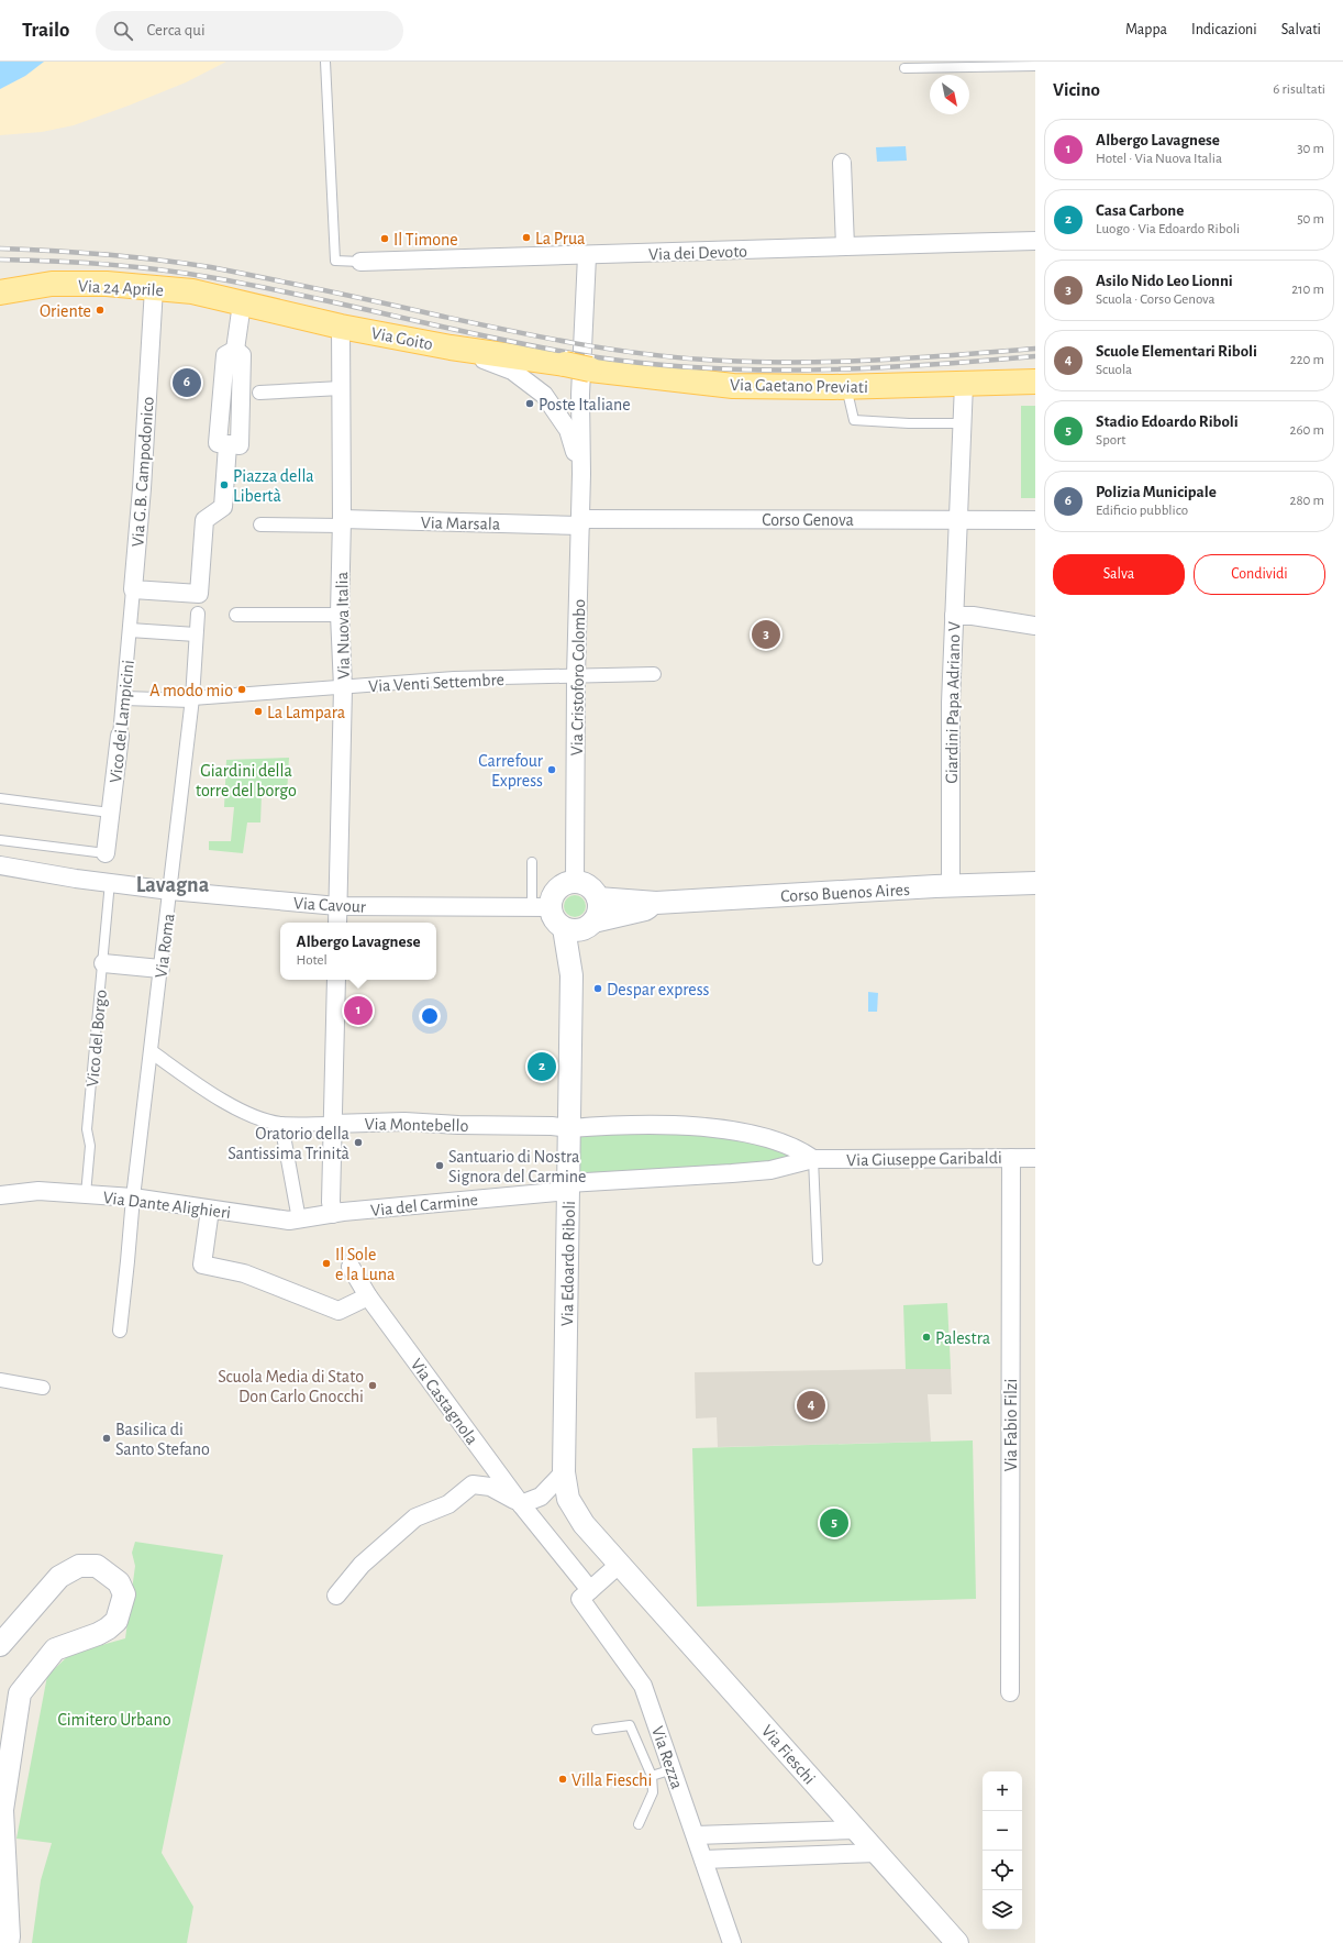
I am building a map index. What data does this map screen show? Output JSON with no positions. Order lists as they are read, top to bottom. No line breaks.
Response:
{"streets":{"main road":["Via 24 Aprile","Via Goito","Via Gaetano Previati"],"street":["Via dei Devoto","Via G.B. Campodonico","Corso Genova","Via Marsala","Via Nuova Italia","Via Cristoforo Colombo","Via Venti Settembre","Giardini Papa Adriano V","Vico dei Lampicini","Corso Buenos Aires","Via Cavour","Via Roma","Via Montebello","Via Giuseppe Garibaldi","Via Dante Alighieri","Via del Carmine","Via Edoardo Riboli","Via Castagnola","Via Fabio Filzi","Via Fieschi","Via Rezza"],"lane":["Vico del Borgo"]},"crossings":[["Via dei Devoto","Via Cristoforo Colombo"],["Via 24 Aprile","Via Goito"],["Via 24 Aprile","Via G.B. Campodonico"],["Via Goito","Via Gaetano Previati"],["Via Goito","Via Nuova Italia"],["Via Goito","Via Cristoforo Colombo"],["Via Gaetano Previati","Via Cristoforo Colombo"],["Via Gaetano Previati","Giardini Papa Adriano V"],["Via G.B. Campodonico","Vico dei Lampicini"],["Corso Genova","Via Marsala"],["Corso Genova","Via Cristoforo Colombo"],["Corso Genova","Giardini Papa Adriano V"],["Via Marsala","Via Nuova Italia"],["Via Marsala","Via Cristoforo Colombo"],["Via Nuova Italia","Via Venti Settembre"],["Via Nuova Italia","Via Cavour"],["Via Cristoforo Colombo","Via Venti Settembre"],["Via Cristoforo Colombo","Corso Buenos Aires"],["Via Cristoforo Colombo","Via Cavour"],["Via Cristoforo Colombo","Via Edoardo Riboli"],["Via Venti Settembre","Vico dei Lampicini"],["Via Venti Settembre","Via Roma"],["Giardini Papa Adriano V","Corso Buenos Aires"],["Corso Buenos Aires","Via Cavour"],["Corso Buenos Aires","Via Edoardo Riboli"],["Via Cavour","Via Roma"],["Via Cavour","Vico del Borgo"],["Via Cavour","Via Edoardo Riboli"],["Via Roma","Via Montebello"],["Via Roma","Via Dante Alighieri"],["Vico del Borgo","Via Dante Alighieri"],["Via Montebello","Via Giuseppe Garibaldi"],["Via Montebello","Via del Carmine"],["Via Montebello","Via Edoardo Riboli"],["Via Giuseppe Garibaldi","Via del Carmine"],["Via Giuseppe Garibaldi","Via Fabio Filzi"],["Via Dante Alighieri","Via del Carmine"],["Via del Carmine","Via Edoardo Riboli"],["Via Edoardo Riboli","Via Fieschi"],["Via Castagnola","Via Rezza"]],"districts":["Lavagna"],"parks":["Giardini della torre del borgo","Cimitero Urbano"],"places":["La Prua","Il Timone","Oriente","Poste Italiane","Piazza della Libertà","A modo mio","La Lampara","Carrefour Express","Despar express","Oratorio della Santissima Trinità","Santuario di Nostra Signora del Carmine","Il Sole e la Luna","Palestra","Scuola Media di Stato Don Carlo Gnocchi","Basilica di Santo Stefano","Villa Fieschi"],"north":"bottom right","page":{"header":"Trailo","search":"Cerca qui","nav":["Mappa","Indicazioni","Salvati"],"heading":["Vicino","6 risultati"],"list":[{"mark":"1","name":"Albergo Lavagnese","note":"Hotel · Via Nuova Italia","value":"30 m"},{"mark":"2","name":"Casa Carbone","note":"Luogo · Via Edoardo Riboli","value":"50 m"},{"mark":"3","name":"Asilo Nido Leo Lionni","note":"Scuola · Corso Genova","value":"210 m"},{"mark":"4","name":"Scuole Elementari Riboli","note":"Scuola","value":"220 m"},{"mark":"5","name":"Stadio Edoardo Riboli","note":"Sport","value":"260 m"},{"mark":"6","name":"Polizia Municipale","note":"Edificio pubblico","value":"280 m"}],"pins":["6","3","1","2","4","5"],"buttons":["Salva","Condividi"],"popup":["Albergo Lavagnese","Hotel"],"map_buttons":["+","−"]}}
